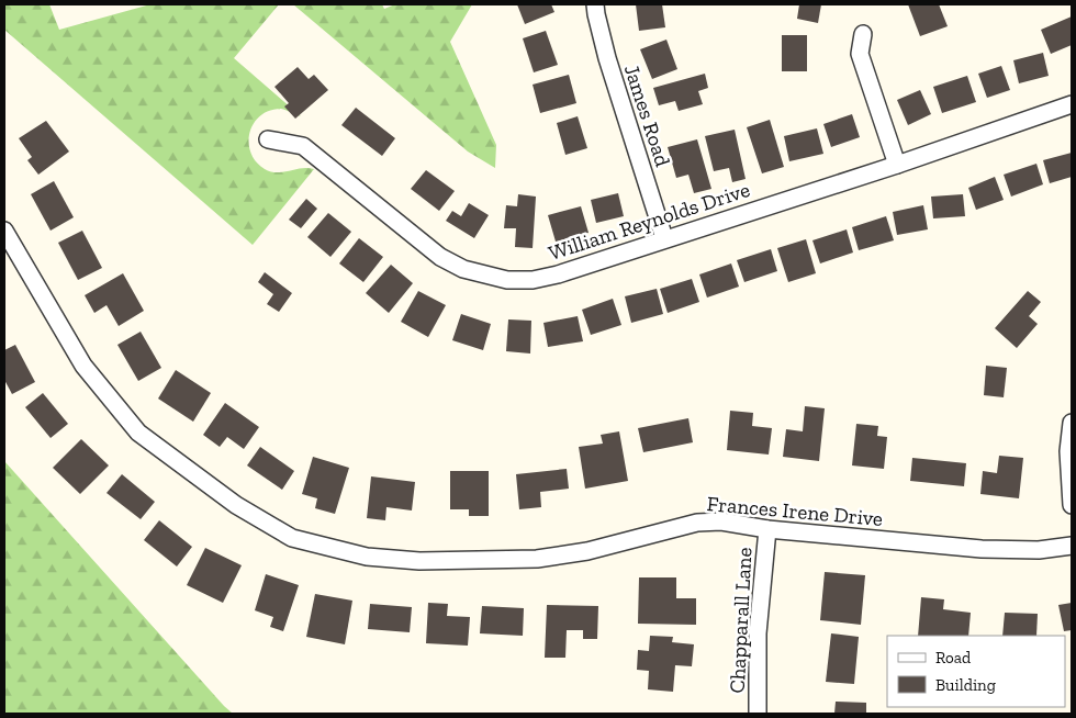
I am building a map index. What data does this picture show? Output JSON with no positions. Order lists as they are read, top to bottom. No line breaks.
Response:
{"streets":{"street":["James Road","William Reynolds Drive","Frances Irene Drive","Chapparall Lane"]},"crossings":[["James Road","William Reynolds Drive"],["Frances Irene Drive","Chapparall Lane"]],"legend":["Road","Building"]}
